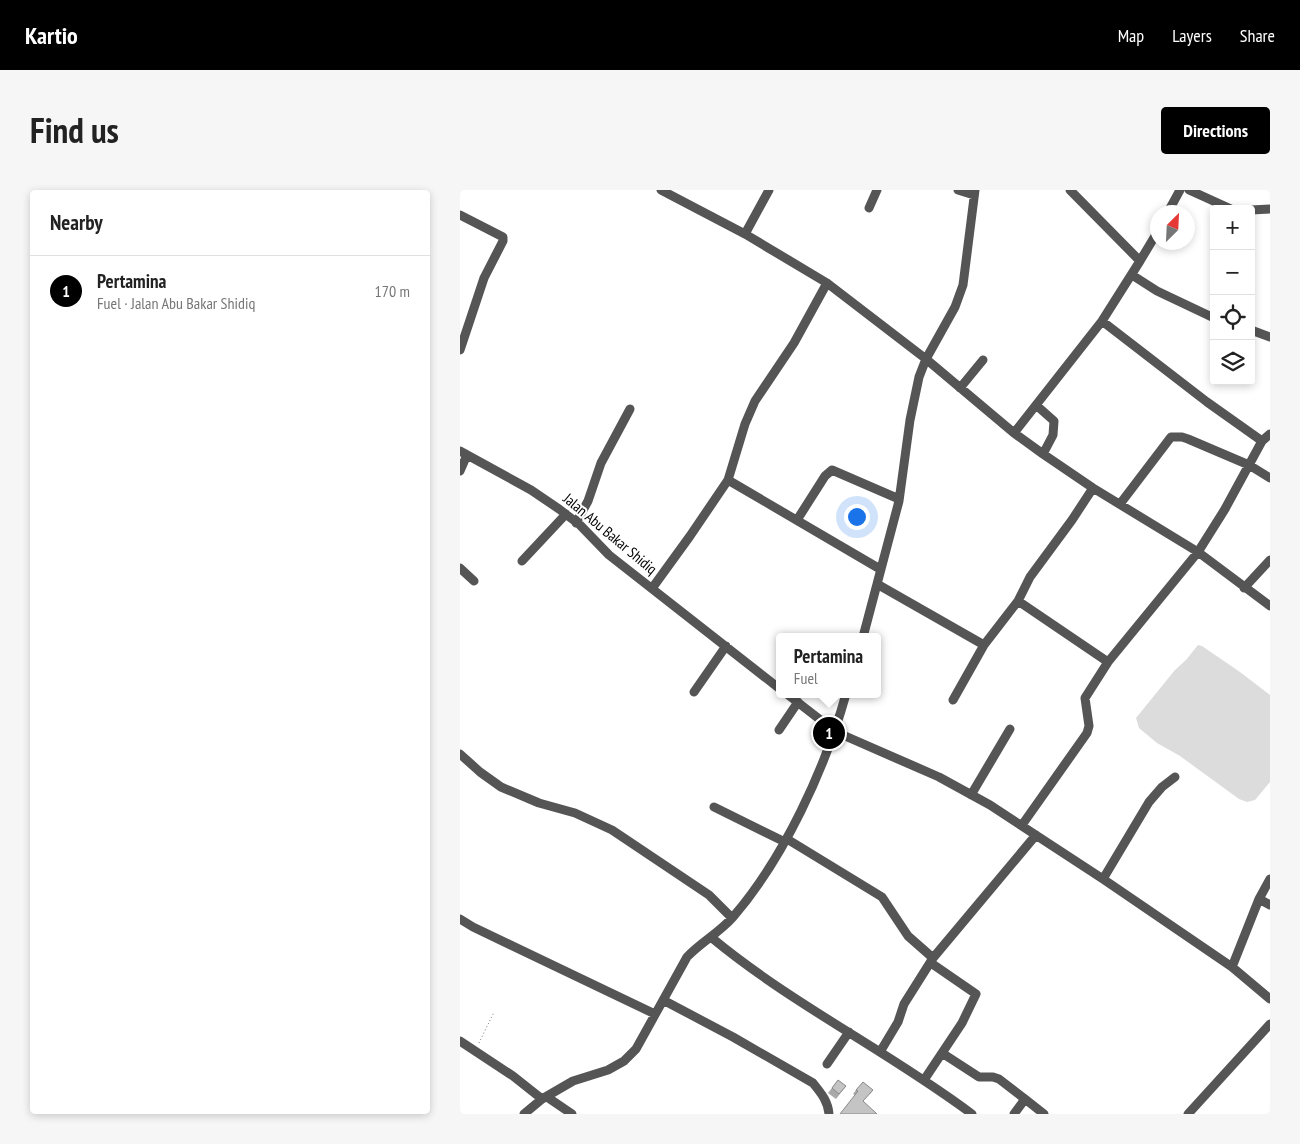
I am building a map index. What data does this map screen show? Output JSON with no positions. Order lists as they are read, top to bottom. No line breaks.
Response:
{"streets":{"street":["Jalan Abu Bakar Shidiq"]},"north":"top right","page":{"header":"Kartio","nav":["Map","Layers","Share"],"title":"Find us","buttons":"Directions","heading":"Nearby","map_buttons":["+","−"],"list":[{"mark":"1","name":"Pertamina","note":"Fuel · Jalan Abu Bakar Shidiq","value":"170 m"}],"popup":["Pertamina","Fuel"],"pins":"1"}}
